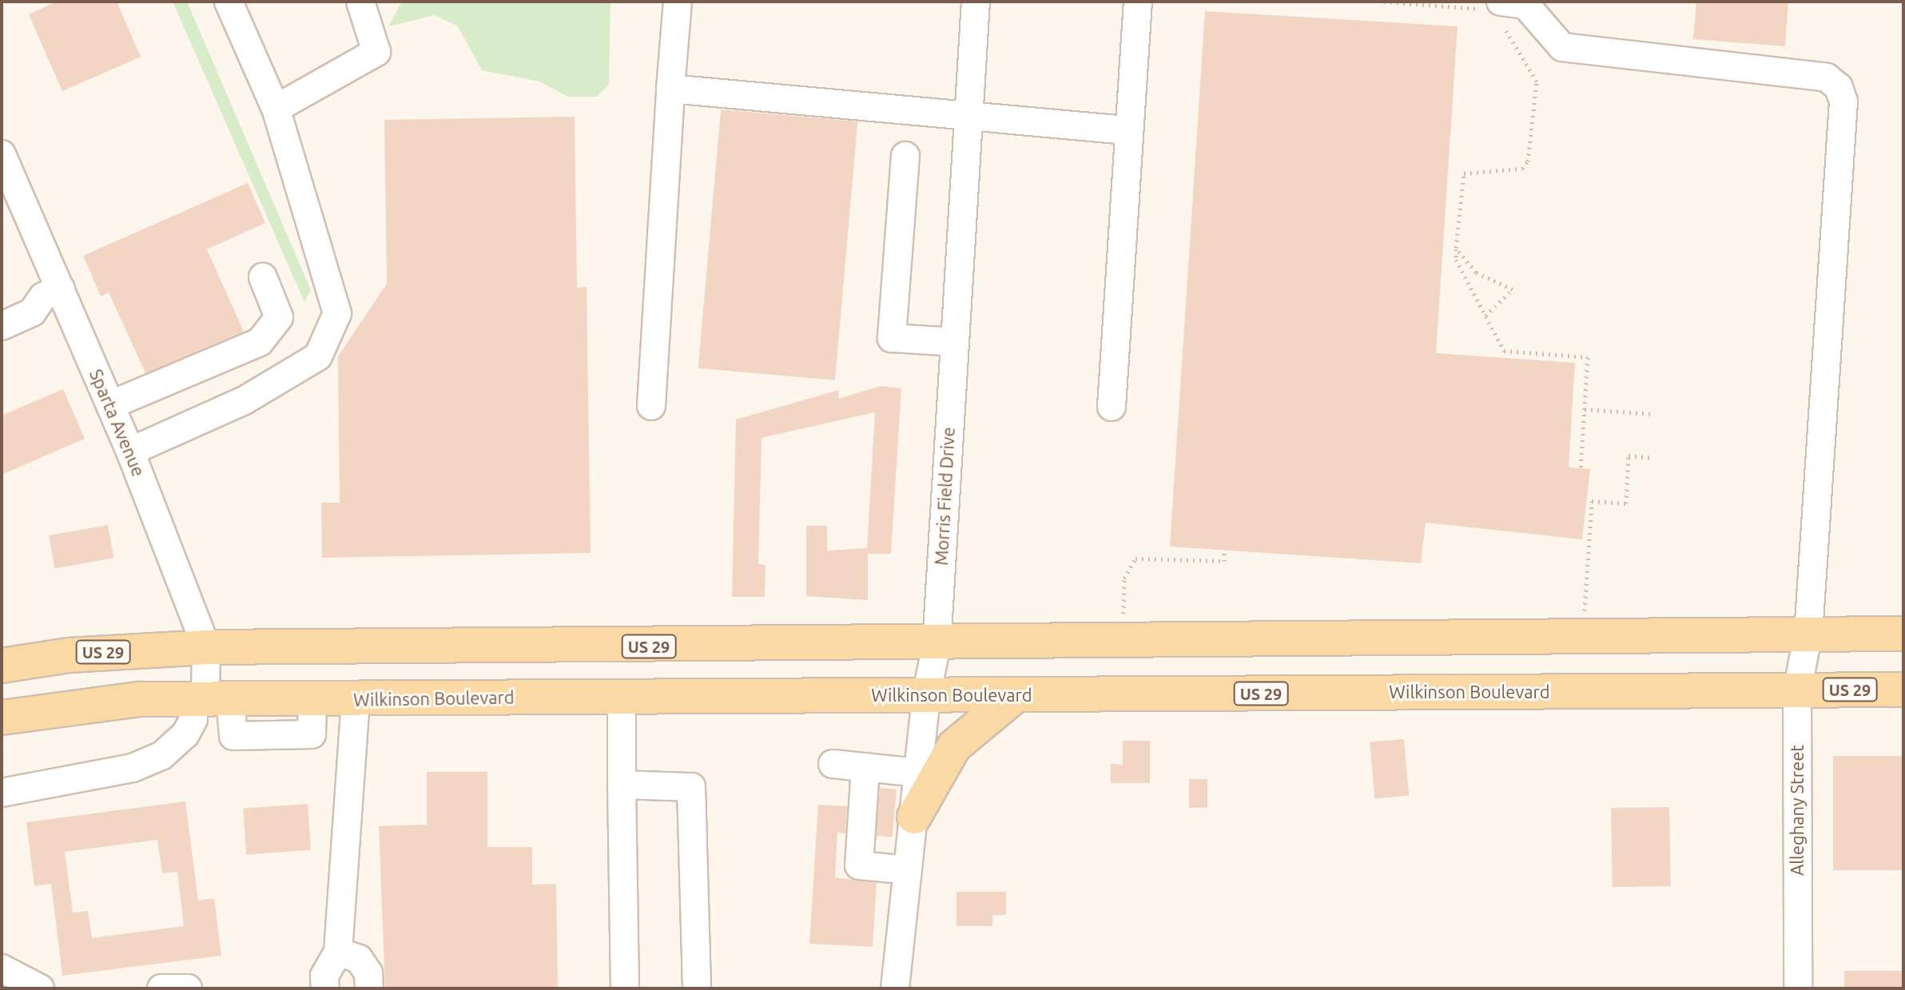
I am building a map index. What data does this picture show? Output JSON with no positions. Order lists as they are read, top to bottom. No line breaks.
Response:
{"streets":{"main road":["US 29","Wilkinson Boulevard"],"street":["Sparta Avenue","Morris Field Drive","Alleghany Street"]},"crossings":[["Sparta Avenue","US 29"],["Sparta Avenue","Wilkinson Boulevard"],["Morris Field Drive","US 29"],["Morris Field Drive","Wilkinson Boulevard"],["US 29","Alleghany Street"],["Wilkinson Boulevard","Alleghany Street"]]}
